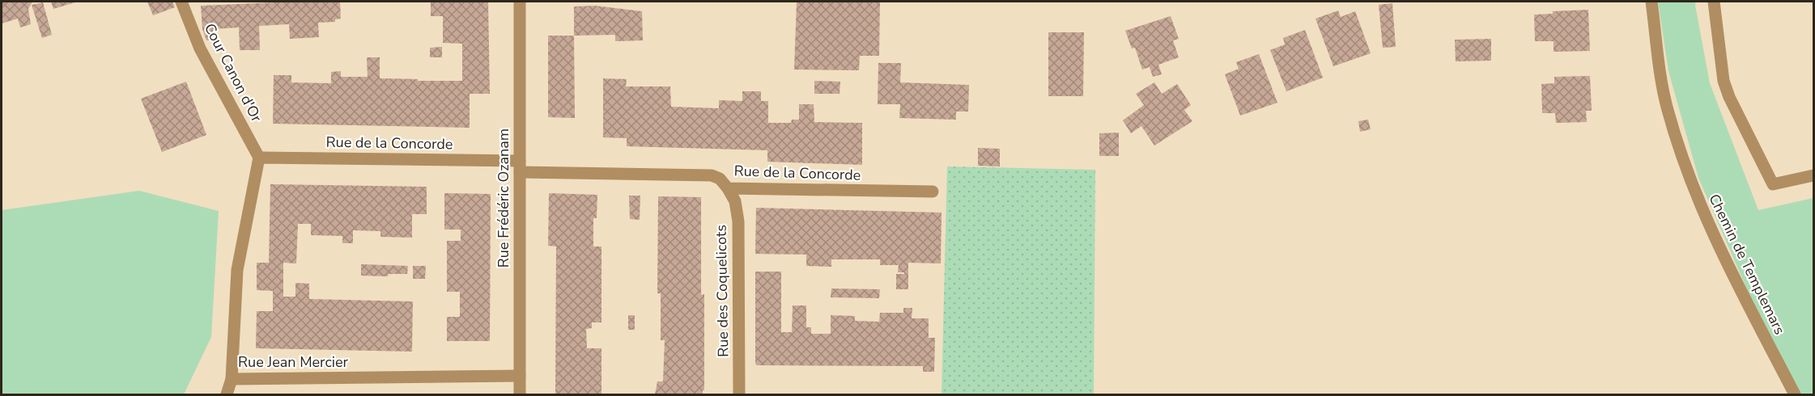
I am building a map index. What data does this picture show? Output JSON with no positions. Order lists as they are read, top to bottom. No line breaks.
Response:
{"streets":{"street":["Cour Canon d'Or","Rue de la Concorde","Rue Frédéric Ozanam","Chemin de Templemars","Rue des Coquelicots","Rue Jean Mercier"]},"crossings":[["Cour Canon d'Or","Rue de la Concorde"],["Cour Canon d'Or","Rue Jean Mercier"],["Rue de la Concorde","Rue Frédéric Ozanam"],["Rue de la Concorde","Rue des Coquelicots"],["Rue de la Concorde","Rue Jean Mercier"],["Rue Frédéric Ozanam","Rue Jean Mercier"]]}
